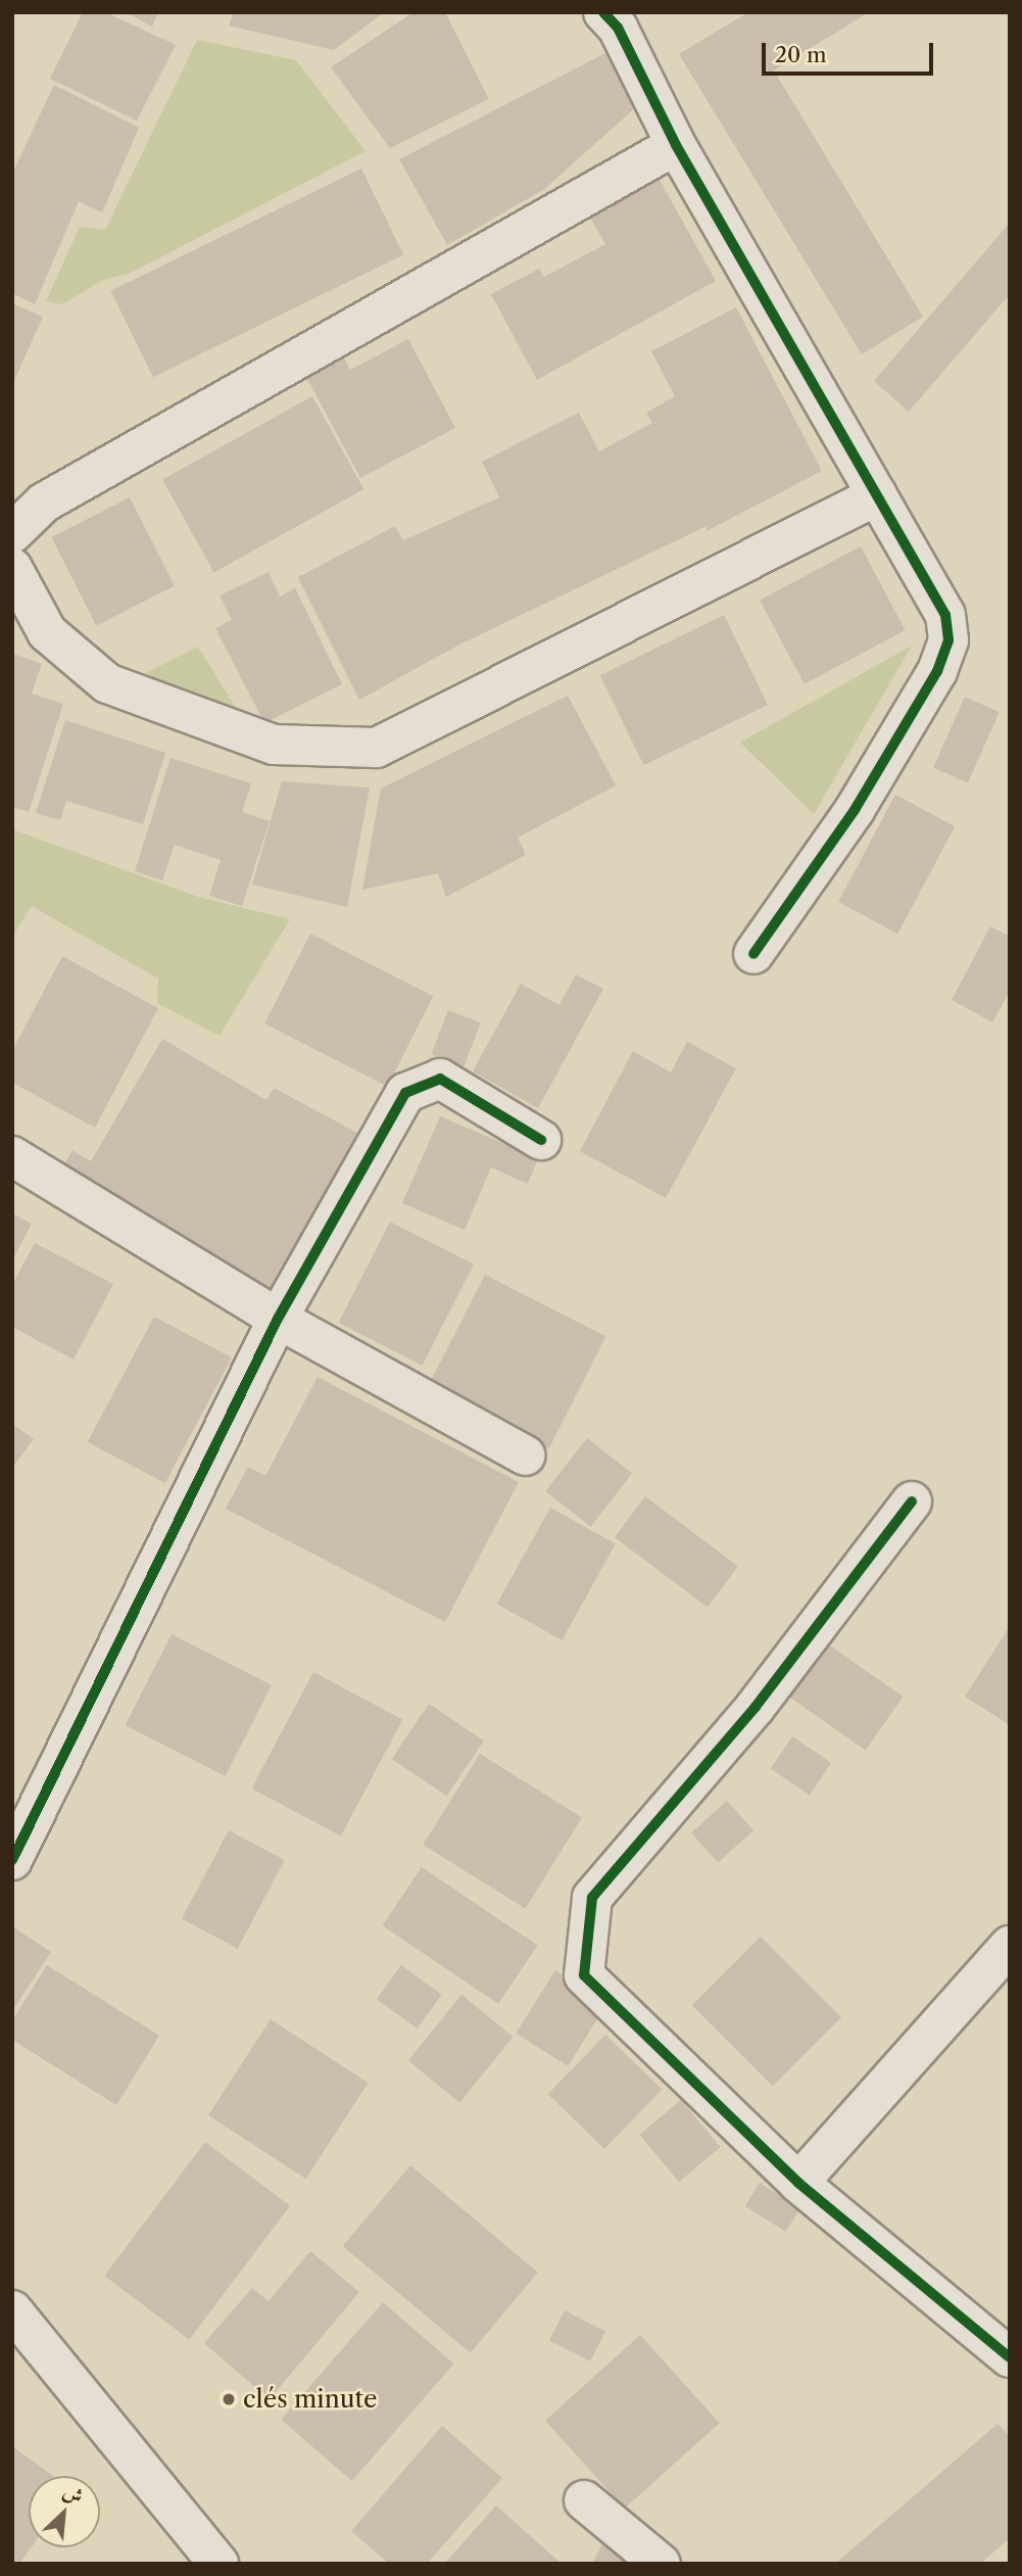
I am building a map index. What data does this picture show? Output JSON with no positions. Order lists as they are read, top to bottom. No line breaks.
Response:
{"places":["clés minute"],"scale_bar":"20 m","north":"top right"}
